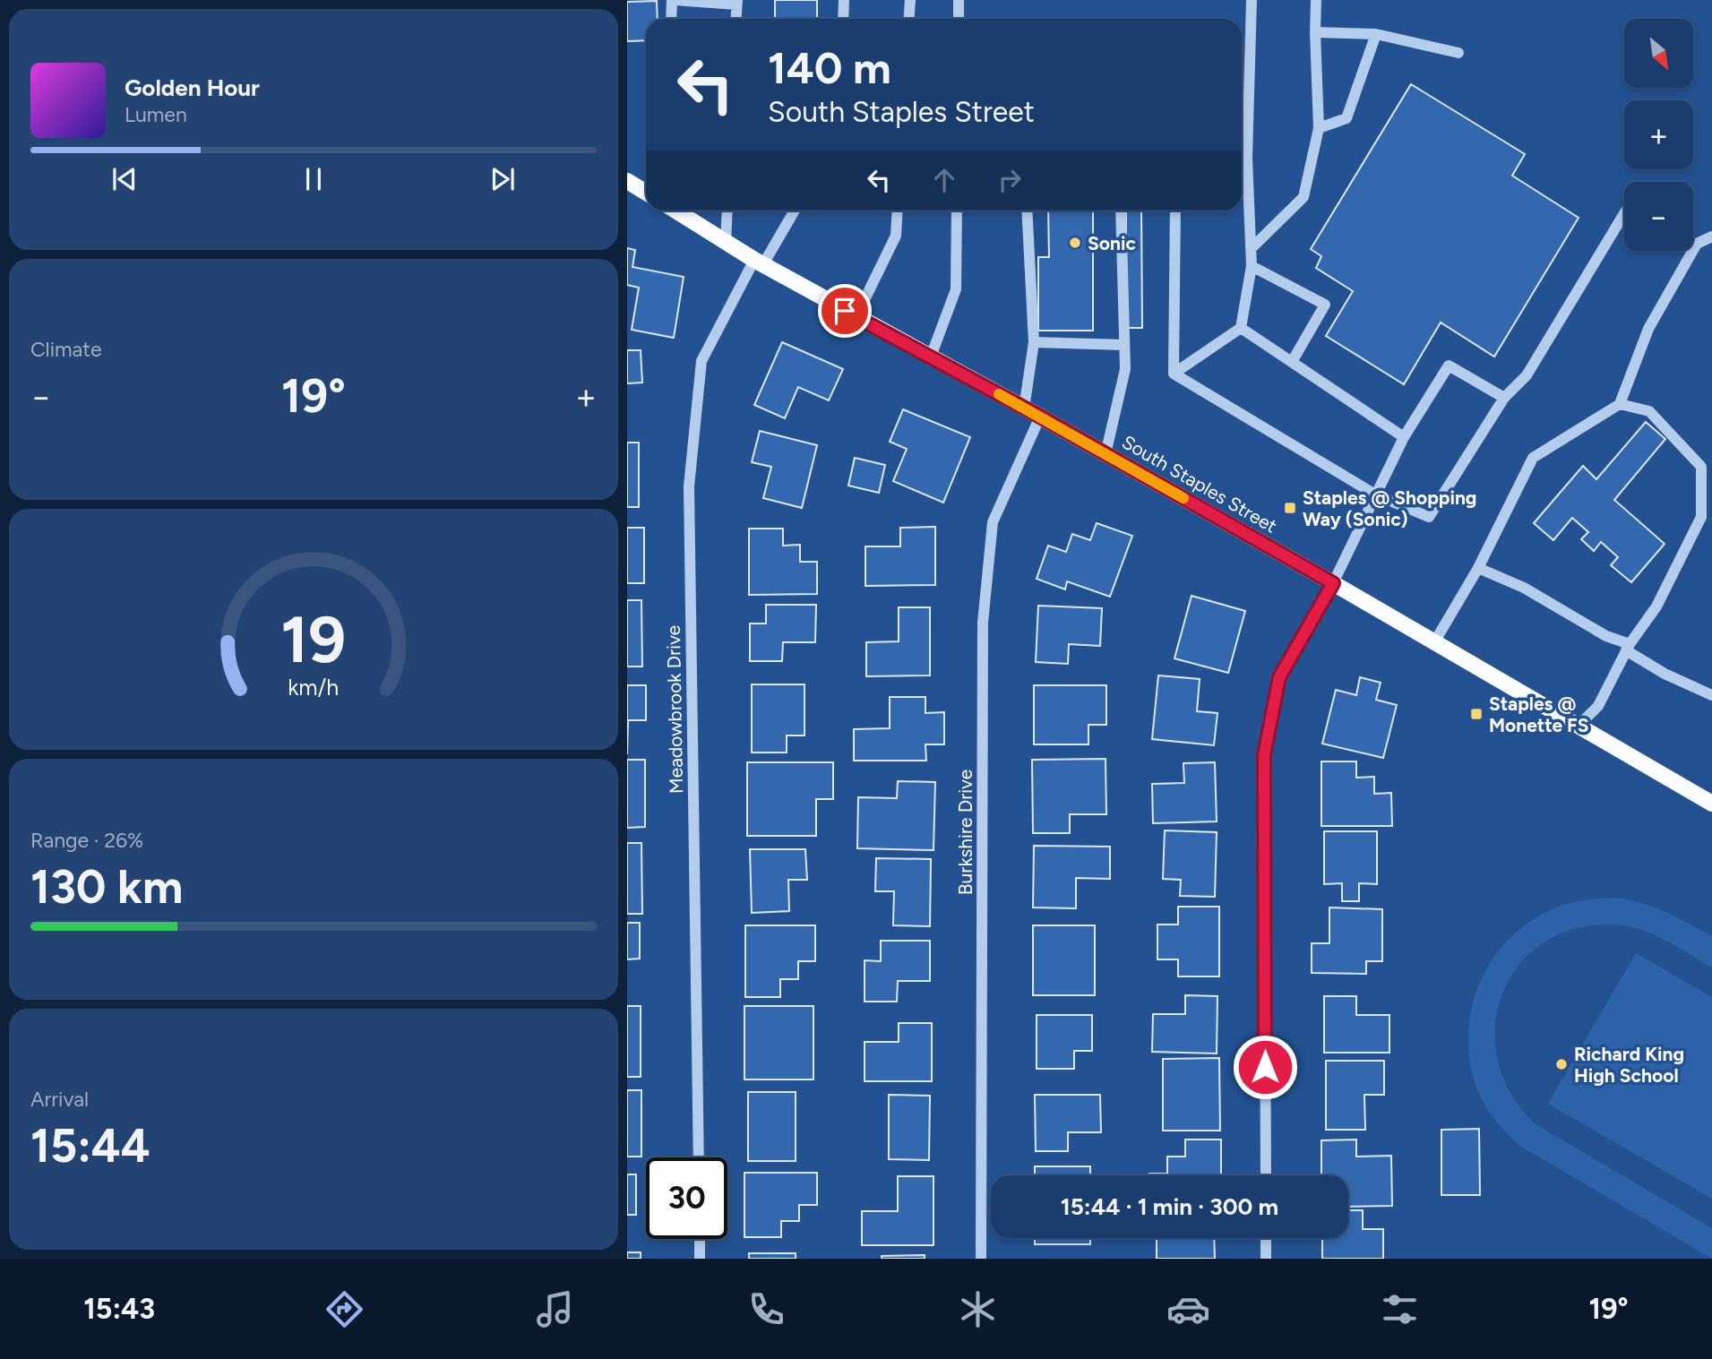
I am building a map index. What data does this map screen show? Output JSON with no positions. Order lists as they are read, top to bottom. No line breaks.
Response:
{"streets":{"main road":["South Staples Street"],"street":["Meadowbrook Drive","Burkshire Drive"]},"crossings":[["South Staples Street","Meadowbrook Drive"],["South Staples Street","Burkshire Drive"]],"places":{"other":["Sonic","Richard King High School"],"transit":["Staples @ Shopping Way (Sonic)","Staples @ Monette FS"]},"north":"bottom right","page":{"map_buttons":["+","−"],"turn":["140 m","South Staples Street"],"song":["Golden Hour","Lumen"],"tile":["Climate",["Range · 26%","130 km"],["Arrival","15:44"]],"heat":["−","19°","+"],"limit":"30","trip":"15:44 · 1 min · 300 m","tabs":["15:43","19°"],"gauge":["19","km/h"]}}
